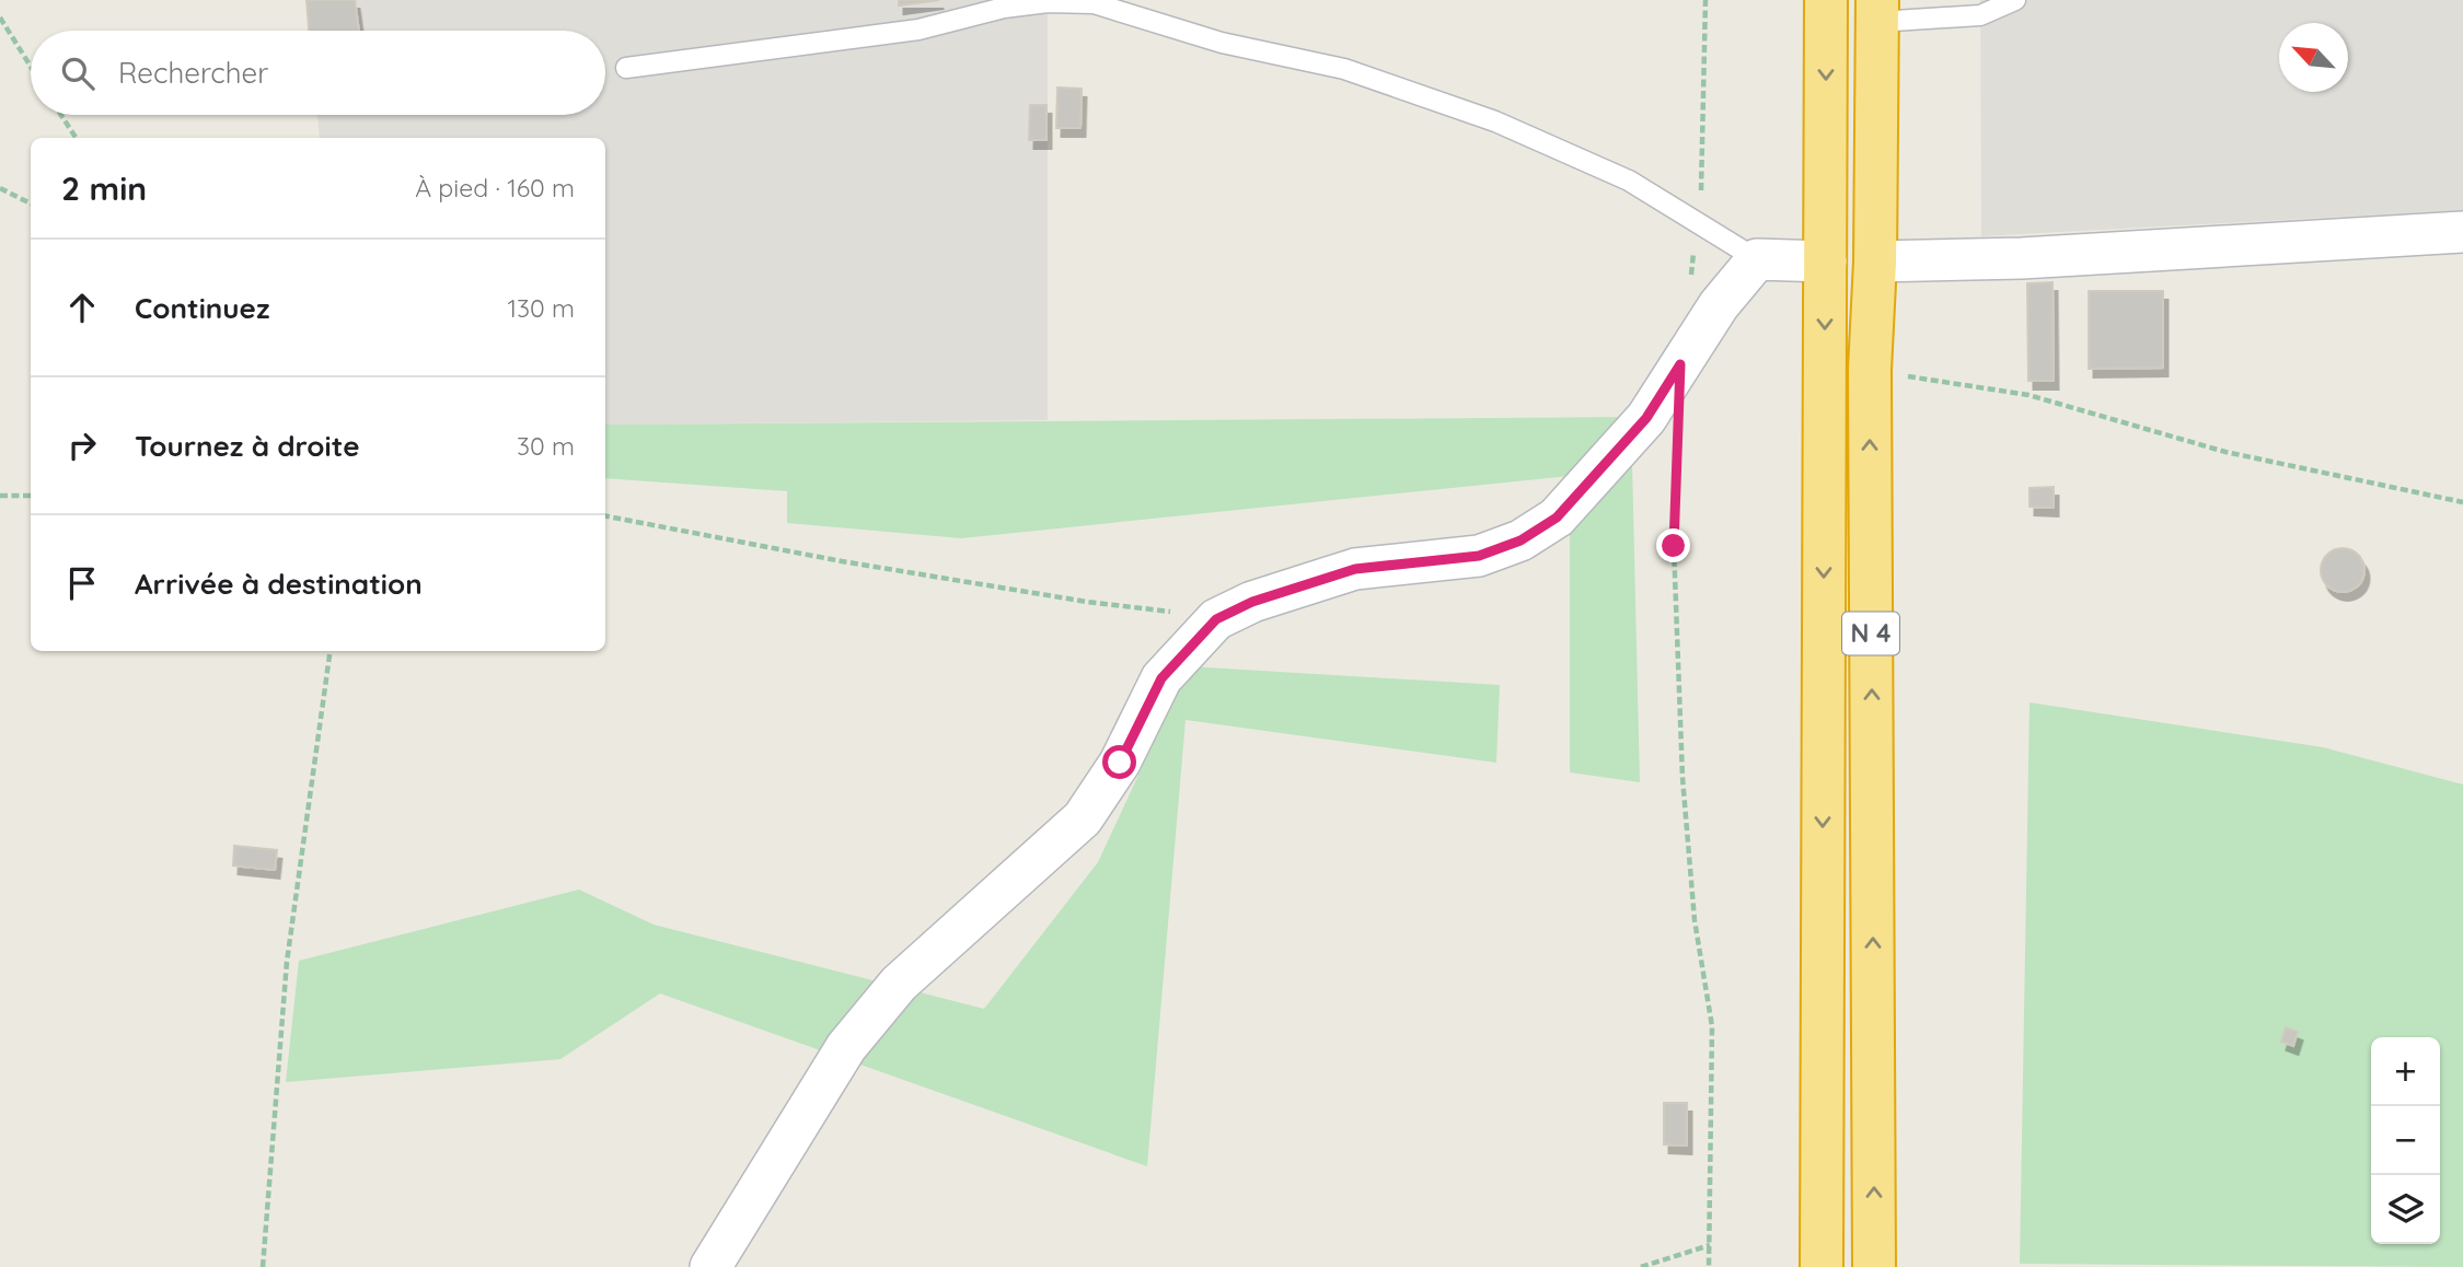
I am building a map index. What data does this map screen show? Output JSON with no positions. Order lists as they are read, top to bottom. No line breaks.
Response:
{"streets":{"highway":["N 4"]},"north":"top left","page":{"search":"Rechercher","heading":["2 min","À pied · 160 m"],"list":[["Continuez","130 m"],["Tournez à droite","30 m"],"Arrivée à destination"],"map_buttons":["+","−"]}}
